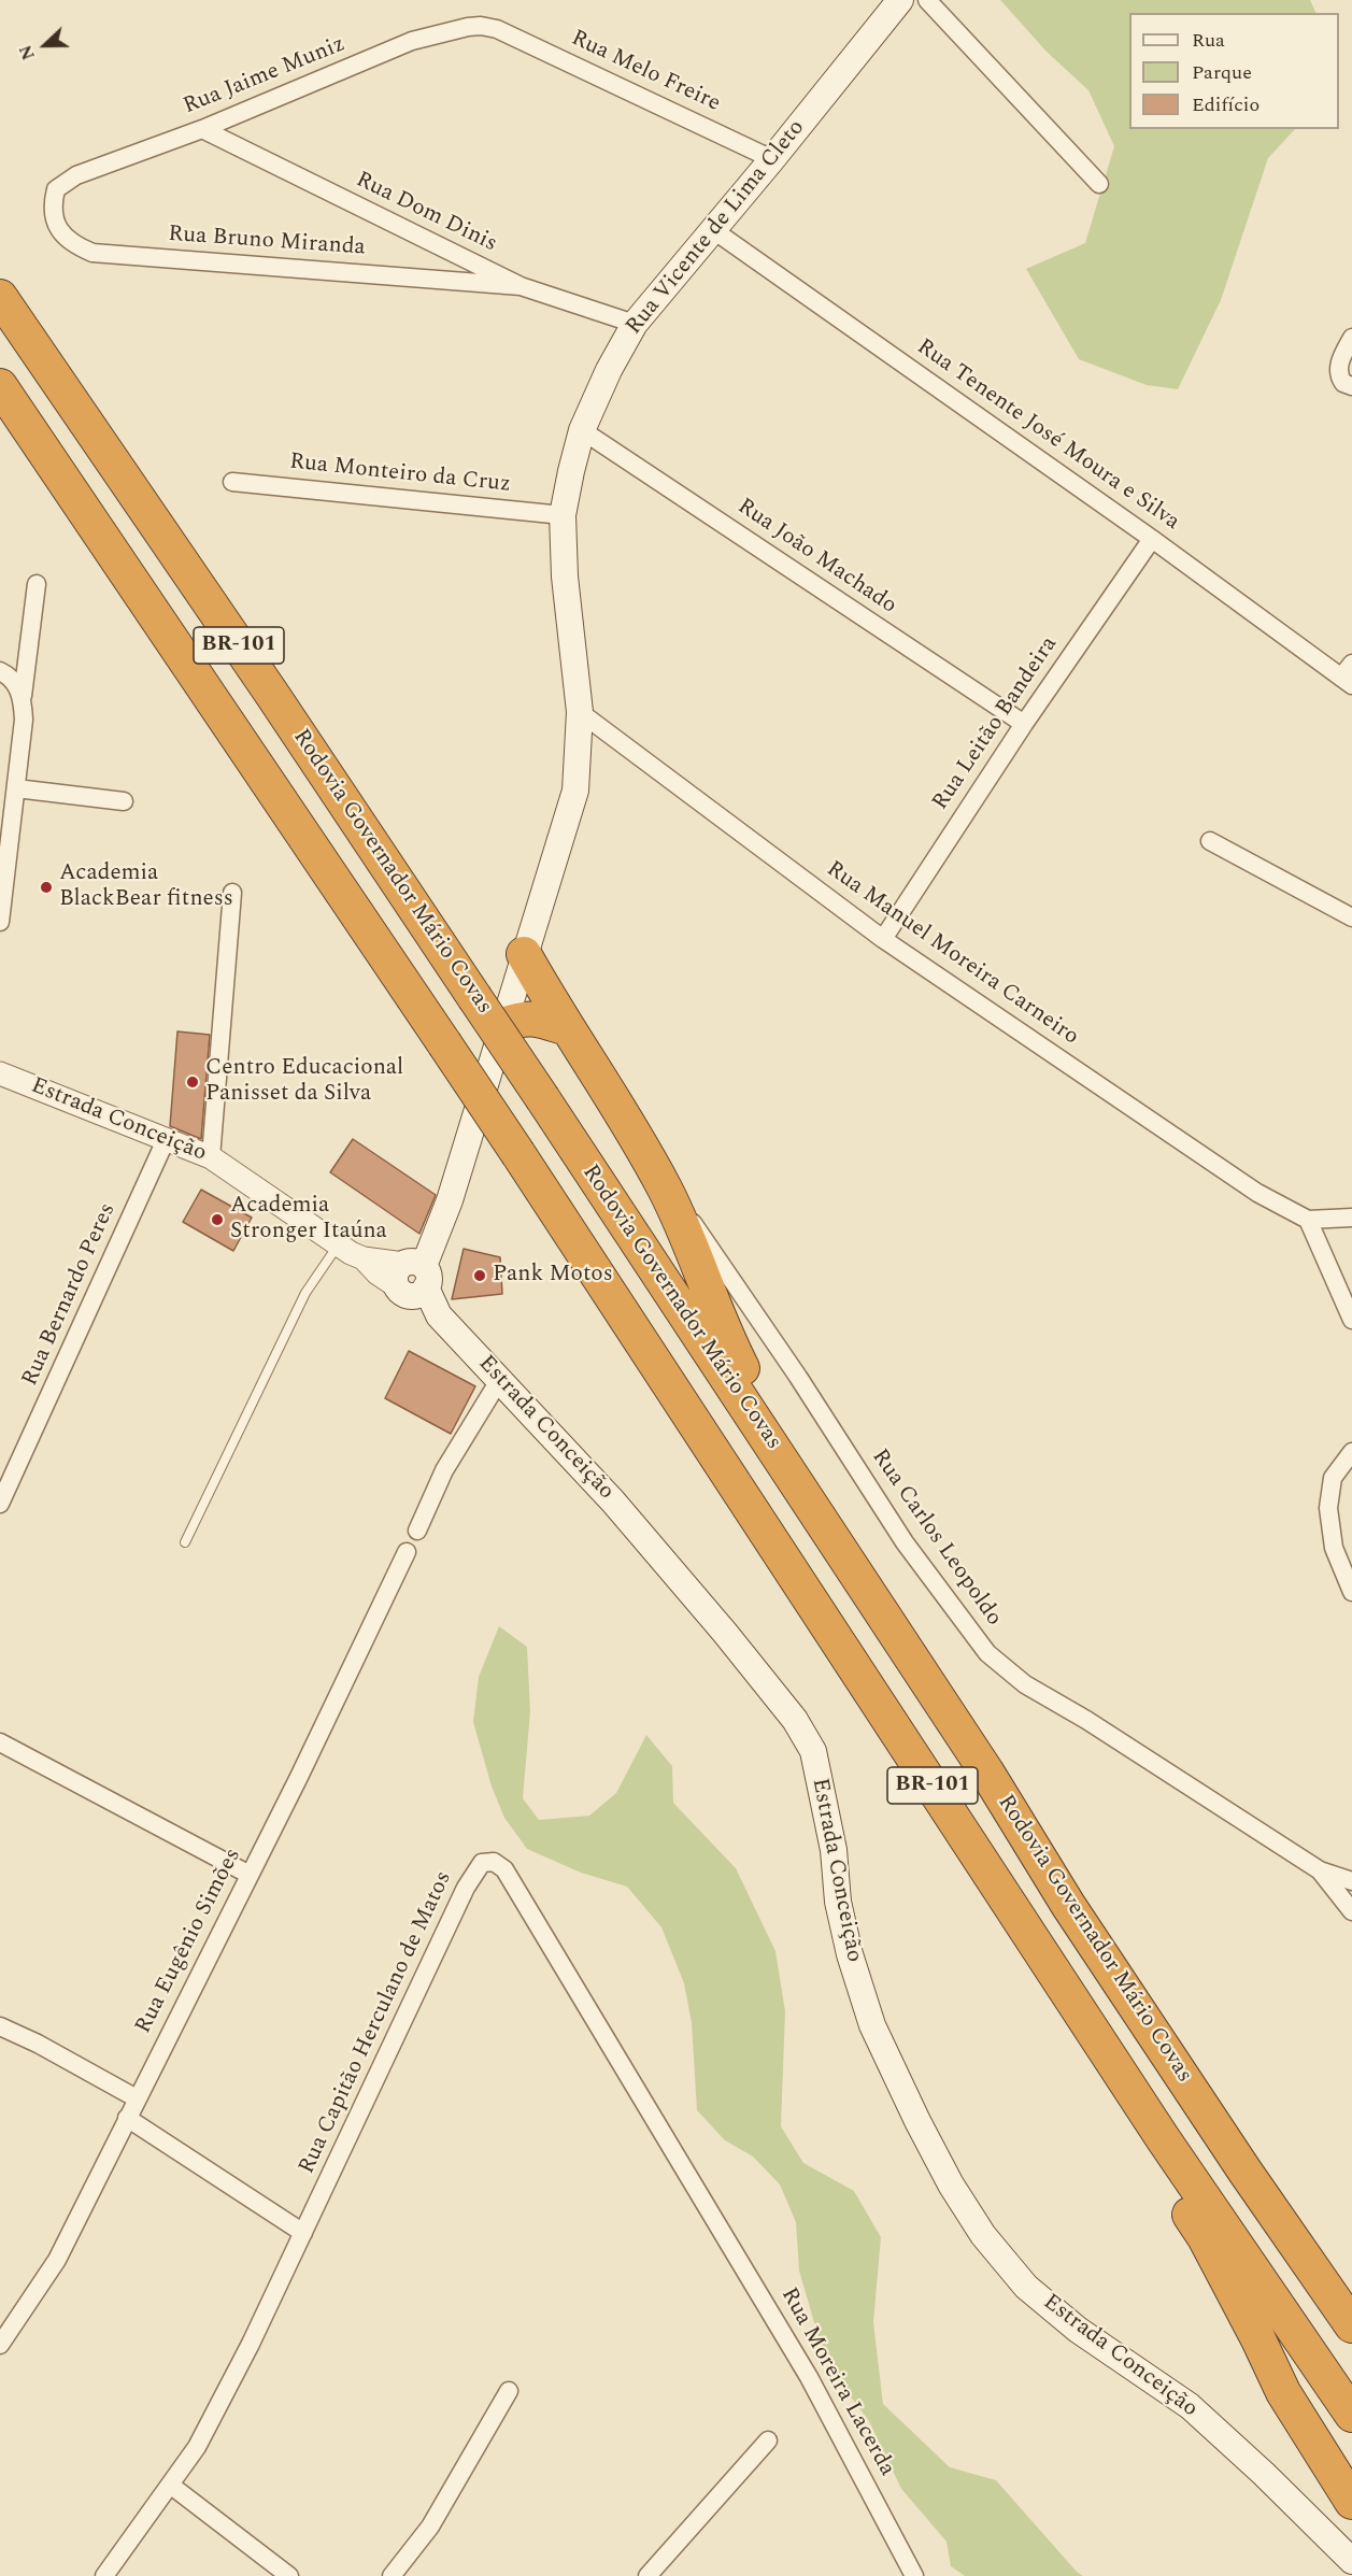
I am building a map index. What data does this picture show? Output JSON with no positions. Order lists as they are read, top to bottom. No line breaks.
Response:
{"streets":{"highway":["BR-101","Rodovia Governador Mário Covas"],"main road":["Rua Vicente de Lima Cleto","Estrada Conceição"],"street":["Rua Melo Freire","Rua Jaime Muniz","Rua Dom Dinis","Rua Bruno Miranda","Rua Tenente José Moura e Silva","Rua Monteiro da Cruz","Rua João Machado","Rua Leitão Bandeira","Rua Manuel Moreira Carneiro","Rua Bernardo Peres","Rua Carlos Leopoldo","Rua Eugênio Simões","Rua Capitão Herculano de Matos","Rua Moreira Lacerda"]},"crossings":[["Rua Melo Freire","Rua Jaime Muniz"],["Rua Melo Freire","Rua Vicente de Lima Cleto"],["Rua Jaime Muniz","Rua Dom Dinis"],["Rua Jaime Muniz","Rua Bruno Miranda"],["Rua Dom Dinis","Rua Vicente de Lima Cleto"],["Rua Dom Dinis","Rua Bruno Miranda"],["Rua Vicente de Lima Cleto","Rua Tenente José Moura e Silva"],["Rua Vicente de Lima Cleto","Rua Monteiro da Cruz"],["Rua Vicente de Lima Cleto","Rua João Machado"],["Rua Vicente de Lima Cleto","Rua Manuel Moreira Carneiro"],["Rua Vicente de Lima Cleto","Estrada Conceição"],["Rua Tenente José Moura e Silva","Rua Leitão Bandeira"],["Rua João Machado","Rua Leitão Bandeira"],["Rua Leitão Bandeira","Rua Manuel Moreira Carneiro"],["Estrada Conceição","Rua Bernardo Peres"],["Rua Capitão Herculano de Matos","Rua Moreira Lacerda"]],"places":["Academia BlackBear fitness","Centro Educacional Panisset da Silva","Academia Stronger Itaúna","Pank Motos"],"legend":["Rua","Parque","Edifício"],"north":"left"}
